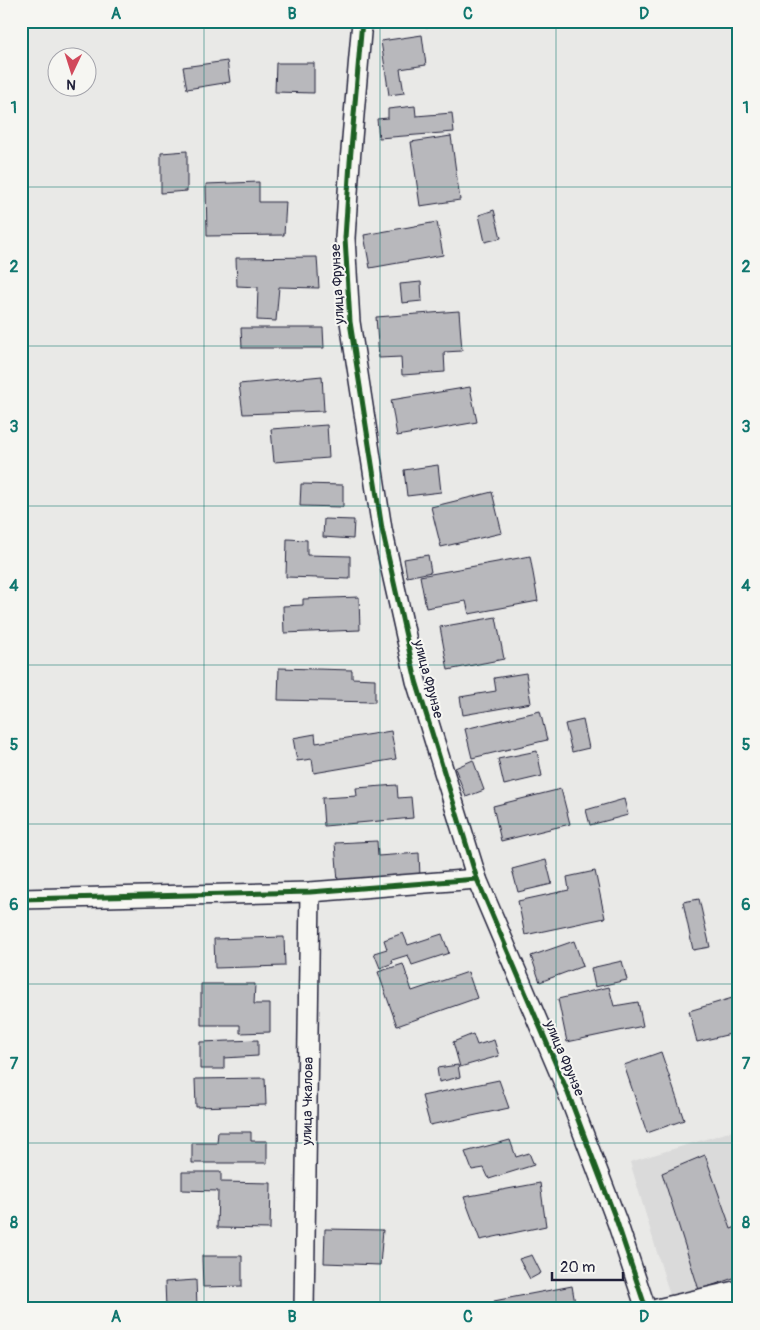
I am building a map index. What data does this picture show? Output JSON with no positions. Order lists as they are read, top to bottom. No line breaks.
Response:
{"streets":{"street":["улица Фрунзе","улица Чкалова"]},"scale_bar":"20 m","north":"bottom","grid":{"columns":["A","B","C","D"],"rows":["1","2","3","4","5","6","7","8"]}}
